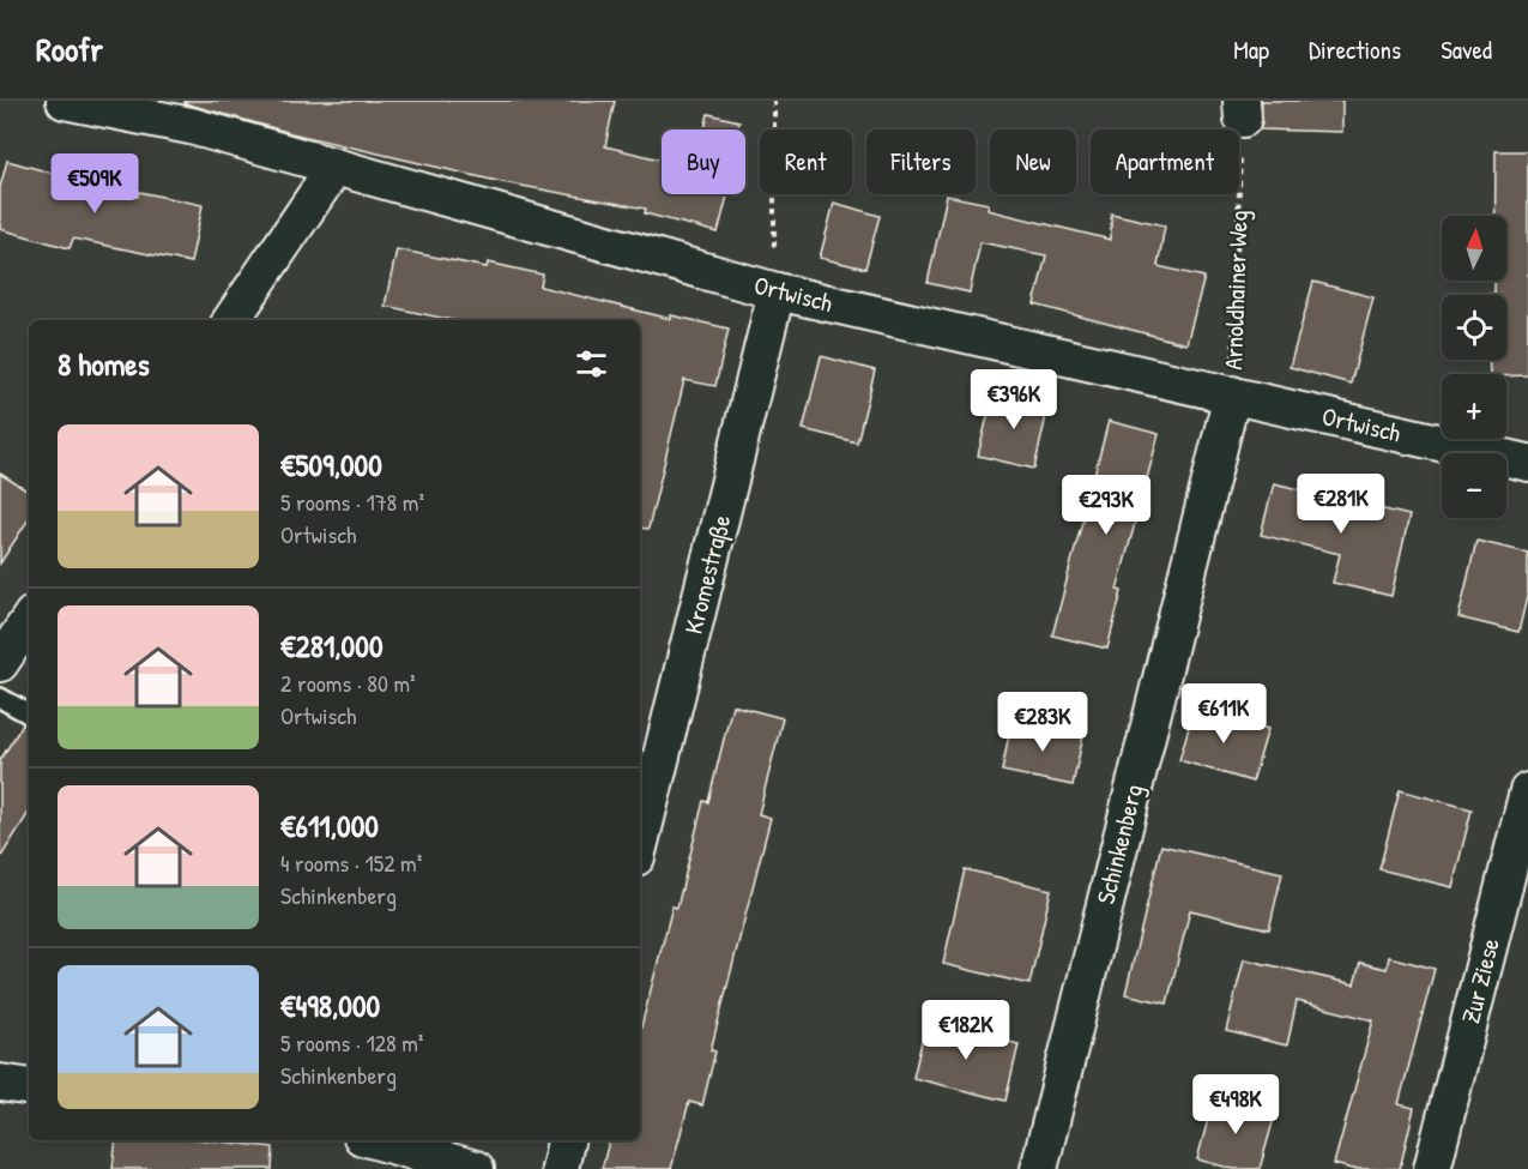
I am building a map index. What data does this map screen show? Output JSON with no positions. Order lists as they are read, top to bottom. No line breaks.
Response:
{"streets":{"street":["Ortwisch","Kromestraße","Schinkenberg","Zur Ziese"],"path":["Arnoldhainer Weg"]},"crossings":[["Arnoldhainer Weg","Ortwisch"],["Arnoldhainer Weg","Schinkenberg"],["Ortwisch","Kromestraße"],["Ortwisch","Schinkenberg"]],"north":"top","page":{"header":"Roofr","nav":["Map","Directions","Saved"],"chip":["Buy","Rent","Filters","New","Apartment"],"price":["€509K","€396K","€281K","€293K","€611K","€283K","€182K","€498K"],"map_buttons":["+","−"],"heading":"8 homes","list":[{"name":"€509,000","note":"5 rooms · 178 m² · Ortwisch"},{"name":"€281,000","note":"2 rooms · 80 m² · Ortwisch"},{"name":"€611,000","note":"4 rooms · 152 m² · Schinkenberg"},{"name":"€498,000","note":"5 rooms · 128 m² · Schinkenberg"}]}}
